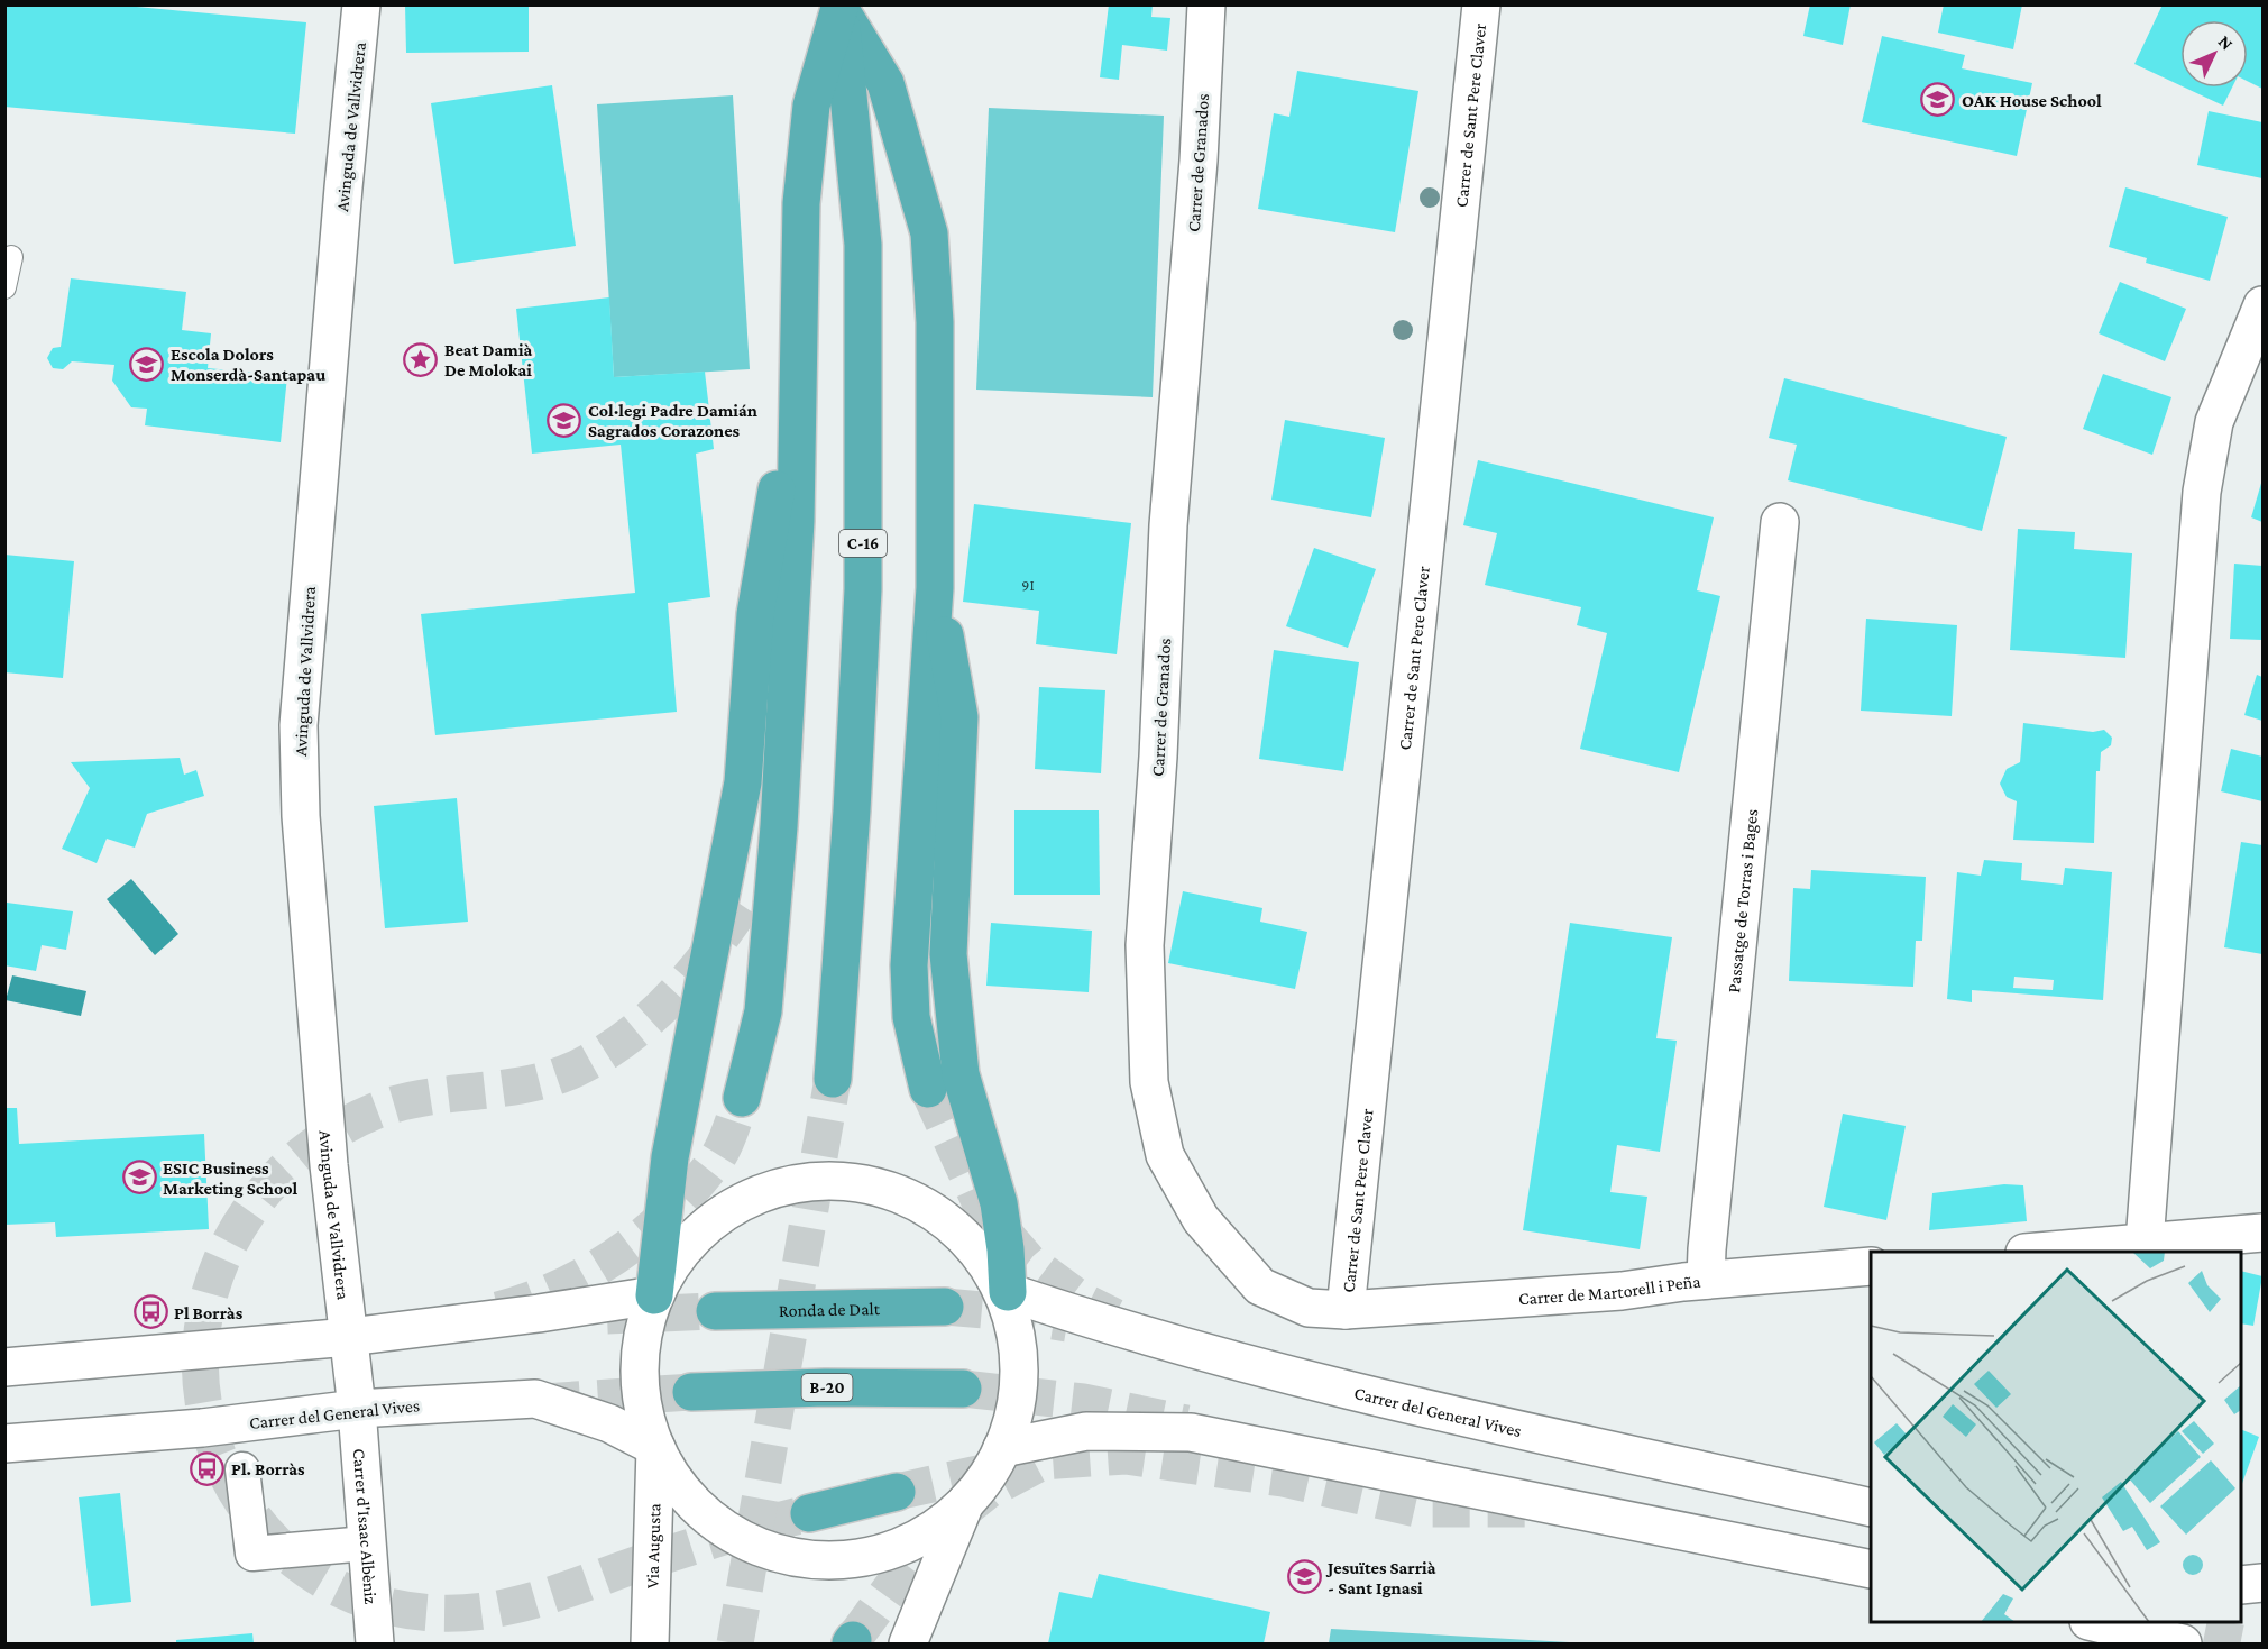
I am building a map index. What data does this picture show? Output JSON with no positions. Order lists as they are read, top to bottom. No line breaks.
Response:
{"streets":{"highway":["C-16","Ronda de Dalt","B-20"],"street":["Carrer de Sant Pere Claver","Avinguda de Vallvidrera","Carrer de Granados","Passatge de Torras i Bages","Carrer de Martorell i Peña","Carrer del General Vives","Carrer d'Isaac Albèniz","Via Augusta"]},"crossings":[["Carrer de Sant Pere Claver","Carrer de Granados"],["Carrer de Sant Pere Claver","Carrer de Martorell i Peña"],["Avinguda de Vallvidrera","Carrer del General Vives"],["Avinguda de Vallvidrera","Carrer d'Isaac Albèniz"],["Carrer de Granados","Carrer de Martorell i Peña"],["Passatge de Torras i Bages","Carrer de Martorell i Peña"],["Carrer del General Vives","Carrer d'Isaac Albèniz"],["Carrer del General Vives","Via Augusta"]],"places":{"school or university":["OAK House School","Escola Dolors Monserdà-Santapau","Col·legi Padre Damián Sagrados Corazones","ESIC Business Marketing School","Jesuïtes Sarrià - Sant Ignasi"],"place":["Beat Damià De Molokai"],"bus stop":["Pl Borràs","Pl. Borràs"]},"house_numbers":["9I"],"north":"top right"}
